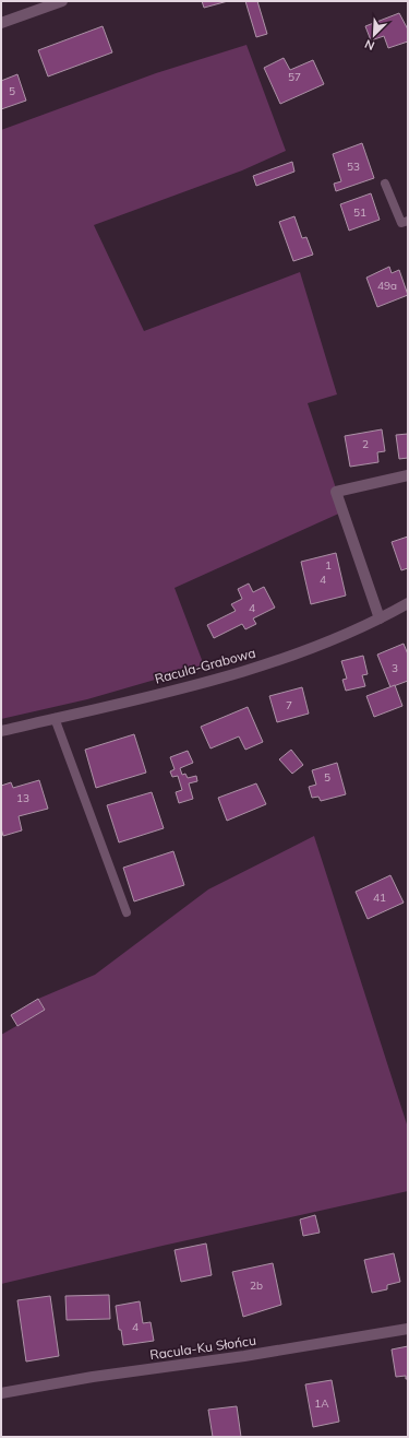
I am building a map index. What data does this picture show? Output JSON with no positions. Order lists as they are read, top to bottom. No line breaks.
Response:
{"streets":{"street":["Racula-Grabowa","Racula-Ku Słońcu"]},"house_numbers":["57","5","53","51","49a","2","1","4","4","3","7","5","13","41","2b","4","1A"],"north":"bottom left"}
